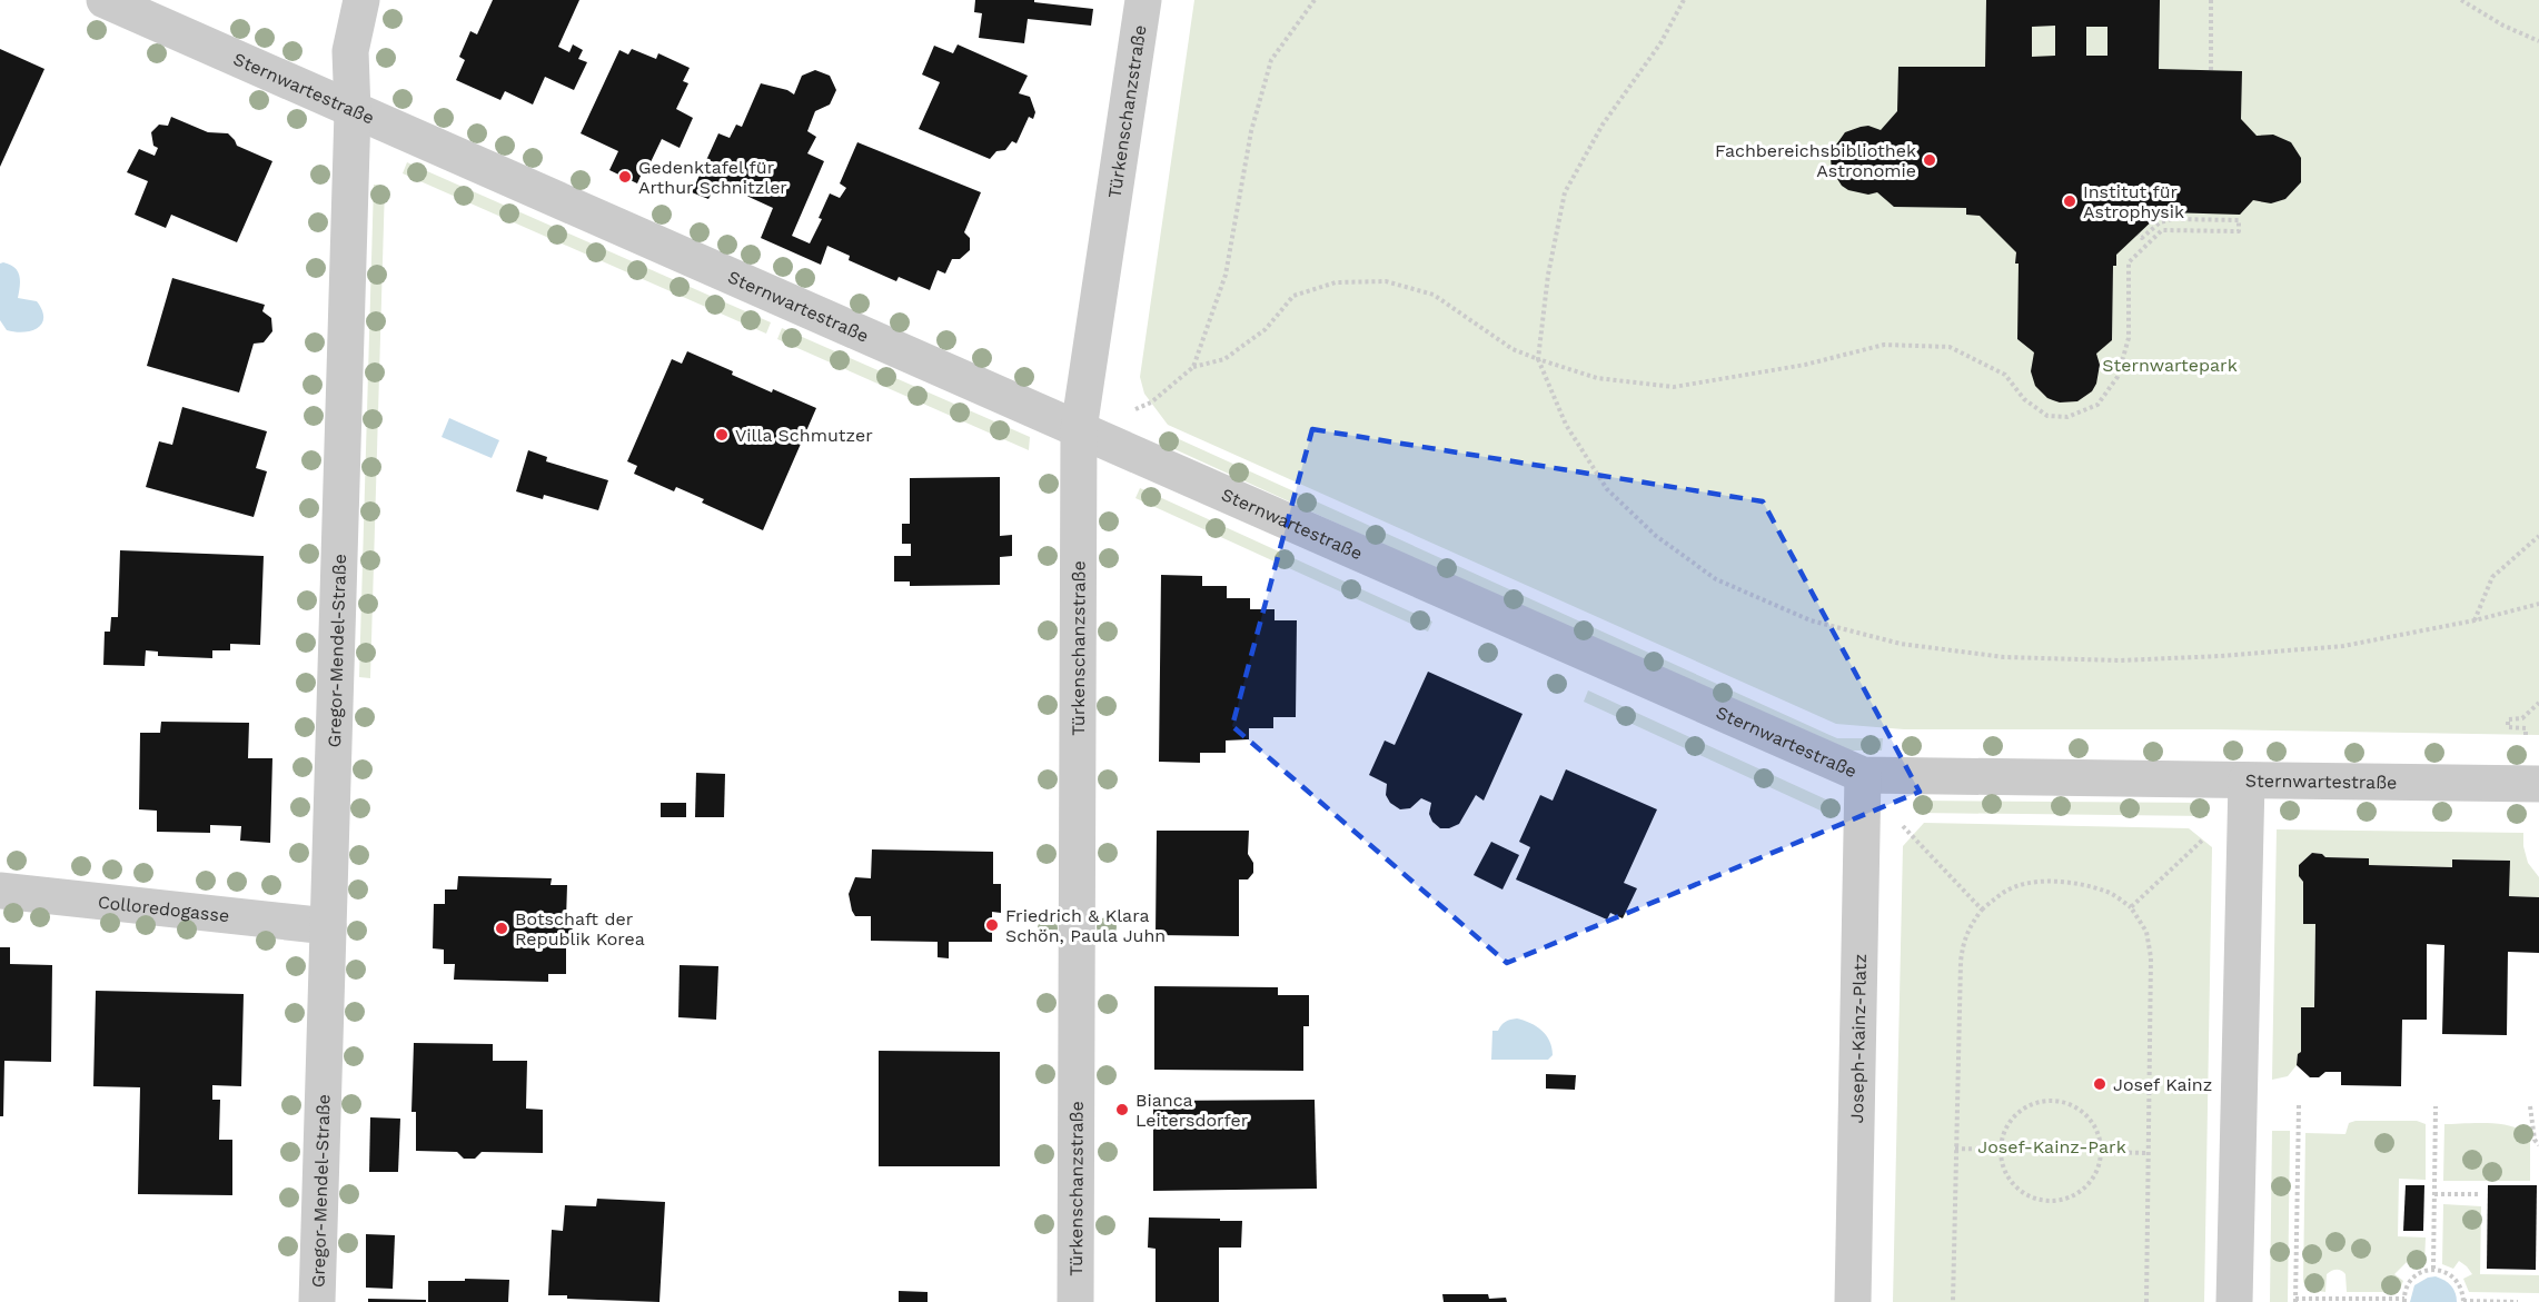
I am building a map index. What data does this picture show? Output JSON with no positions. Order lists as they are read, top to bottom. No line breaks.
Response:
{"streets":{"street":["Sternwartestraße","Türkenschanzstraße","Gregor-Mendel-Straße","Colloredogasse","Joseph-Kainz-Platz"]},"crossings":[["Sternwartestraße","Türkenschanzstraße"],["Sternwartestraße","Gregor-Mendel-Straße"],["Sternwartestraße","Joseph-Kainz-Platz"],["Gregor-Mendel-Straße","Colloredogasse"]],"parks":["Sternwartepark","Josef-Kainz-Park"],"places":["Fachbereichsbibliothek Astronomie","Gedenktafel für Arthur Schnitzler","Institut für Astrophysik","Villa Schmutzer","Friedrich & Klara Schön, Paula Juhn","Botschaft der Republik Korea","Josef Kainz","Bianca Leitersdorfer"]}
